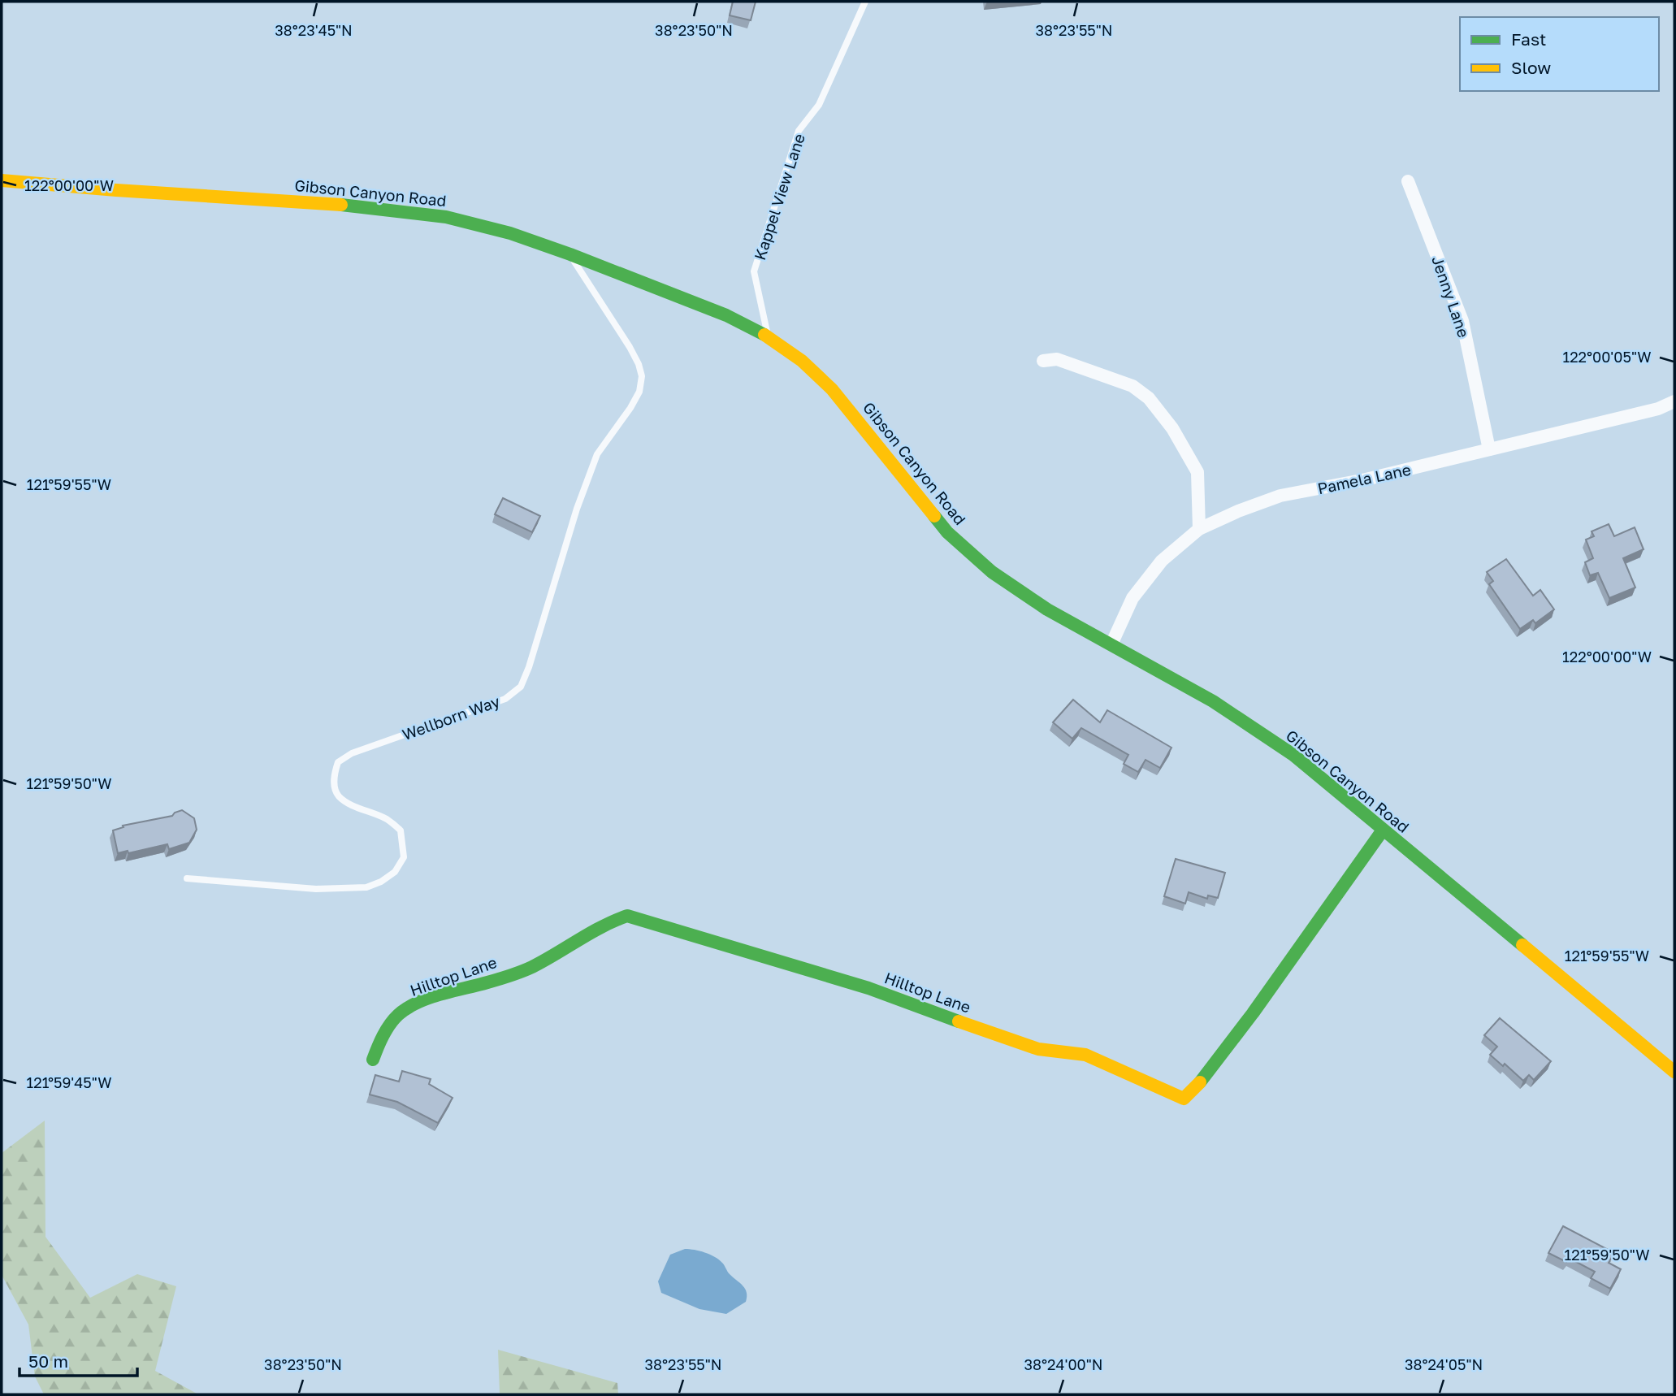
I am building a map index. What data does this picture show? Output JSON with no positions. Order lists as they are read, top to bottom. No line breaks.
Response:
{"streets":{"main road":["Gibson Canyon Road","Hilltop Lane"],"street":["Jenny Lane","Pamela Lane"],"lane":["Kappel View Lane","Wellborn Way"]},"crossings":[["Gibson Canyon Road","Kappel View Lane"],["Gibson Canyon Road","Pamela Lane"],["Gibson Canyon Road","Wellborn Way"],["Gibson Canyon Road","Hilltop Lane"],["Jenny Lane","Pamela Lane"]],"legend":["Fast","Slow"],"scale_bar":"50 m","coordinates":["38°23'45\"N","38°23'50\"N","38°23'55\"N","122°00'00\"W","122°00'05\"W","121°59'55\"W","121°59'50\"W","121°59'45\"W","38°24'00\"N","38°24'05\"N"]}
